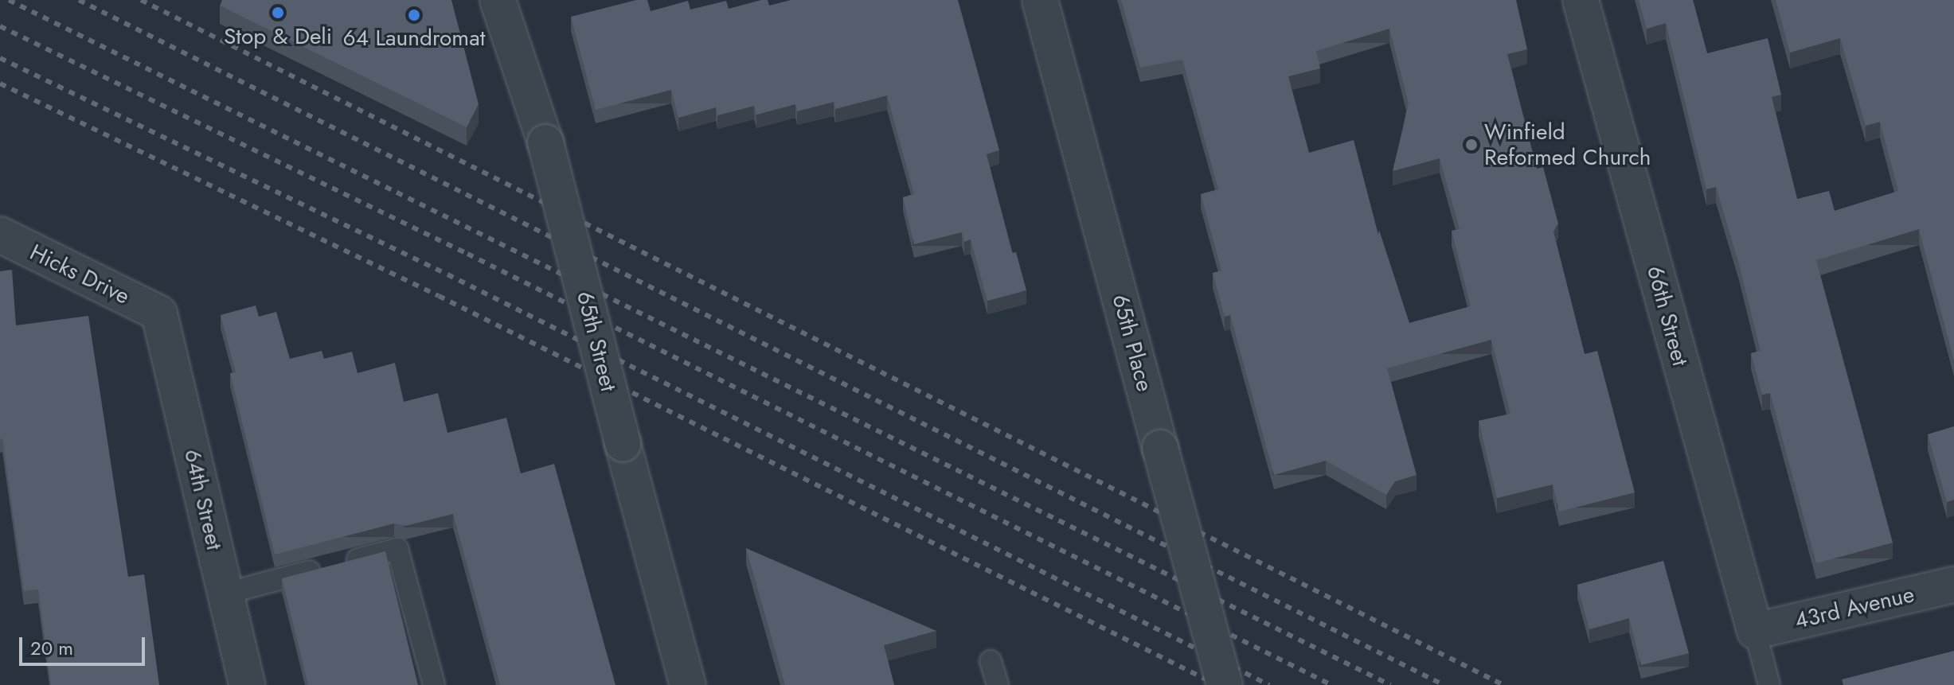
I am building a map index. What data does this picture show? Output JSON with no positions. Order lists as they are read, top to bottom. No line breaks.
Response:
{"streets":{"street":["Hicks Drive","66th Street","65th Street","65th Place","64th Street","43rd Avenue"]},"crossings":[["Hicks Drive","64th Street"],["66th Street","43rd Avenue"]],"places":["Stop & Deli","64 Laundromat","Winfield Reformed Church"],"scale_bar":"20 m"}
